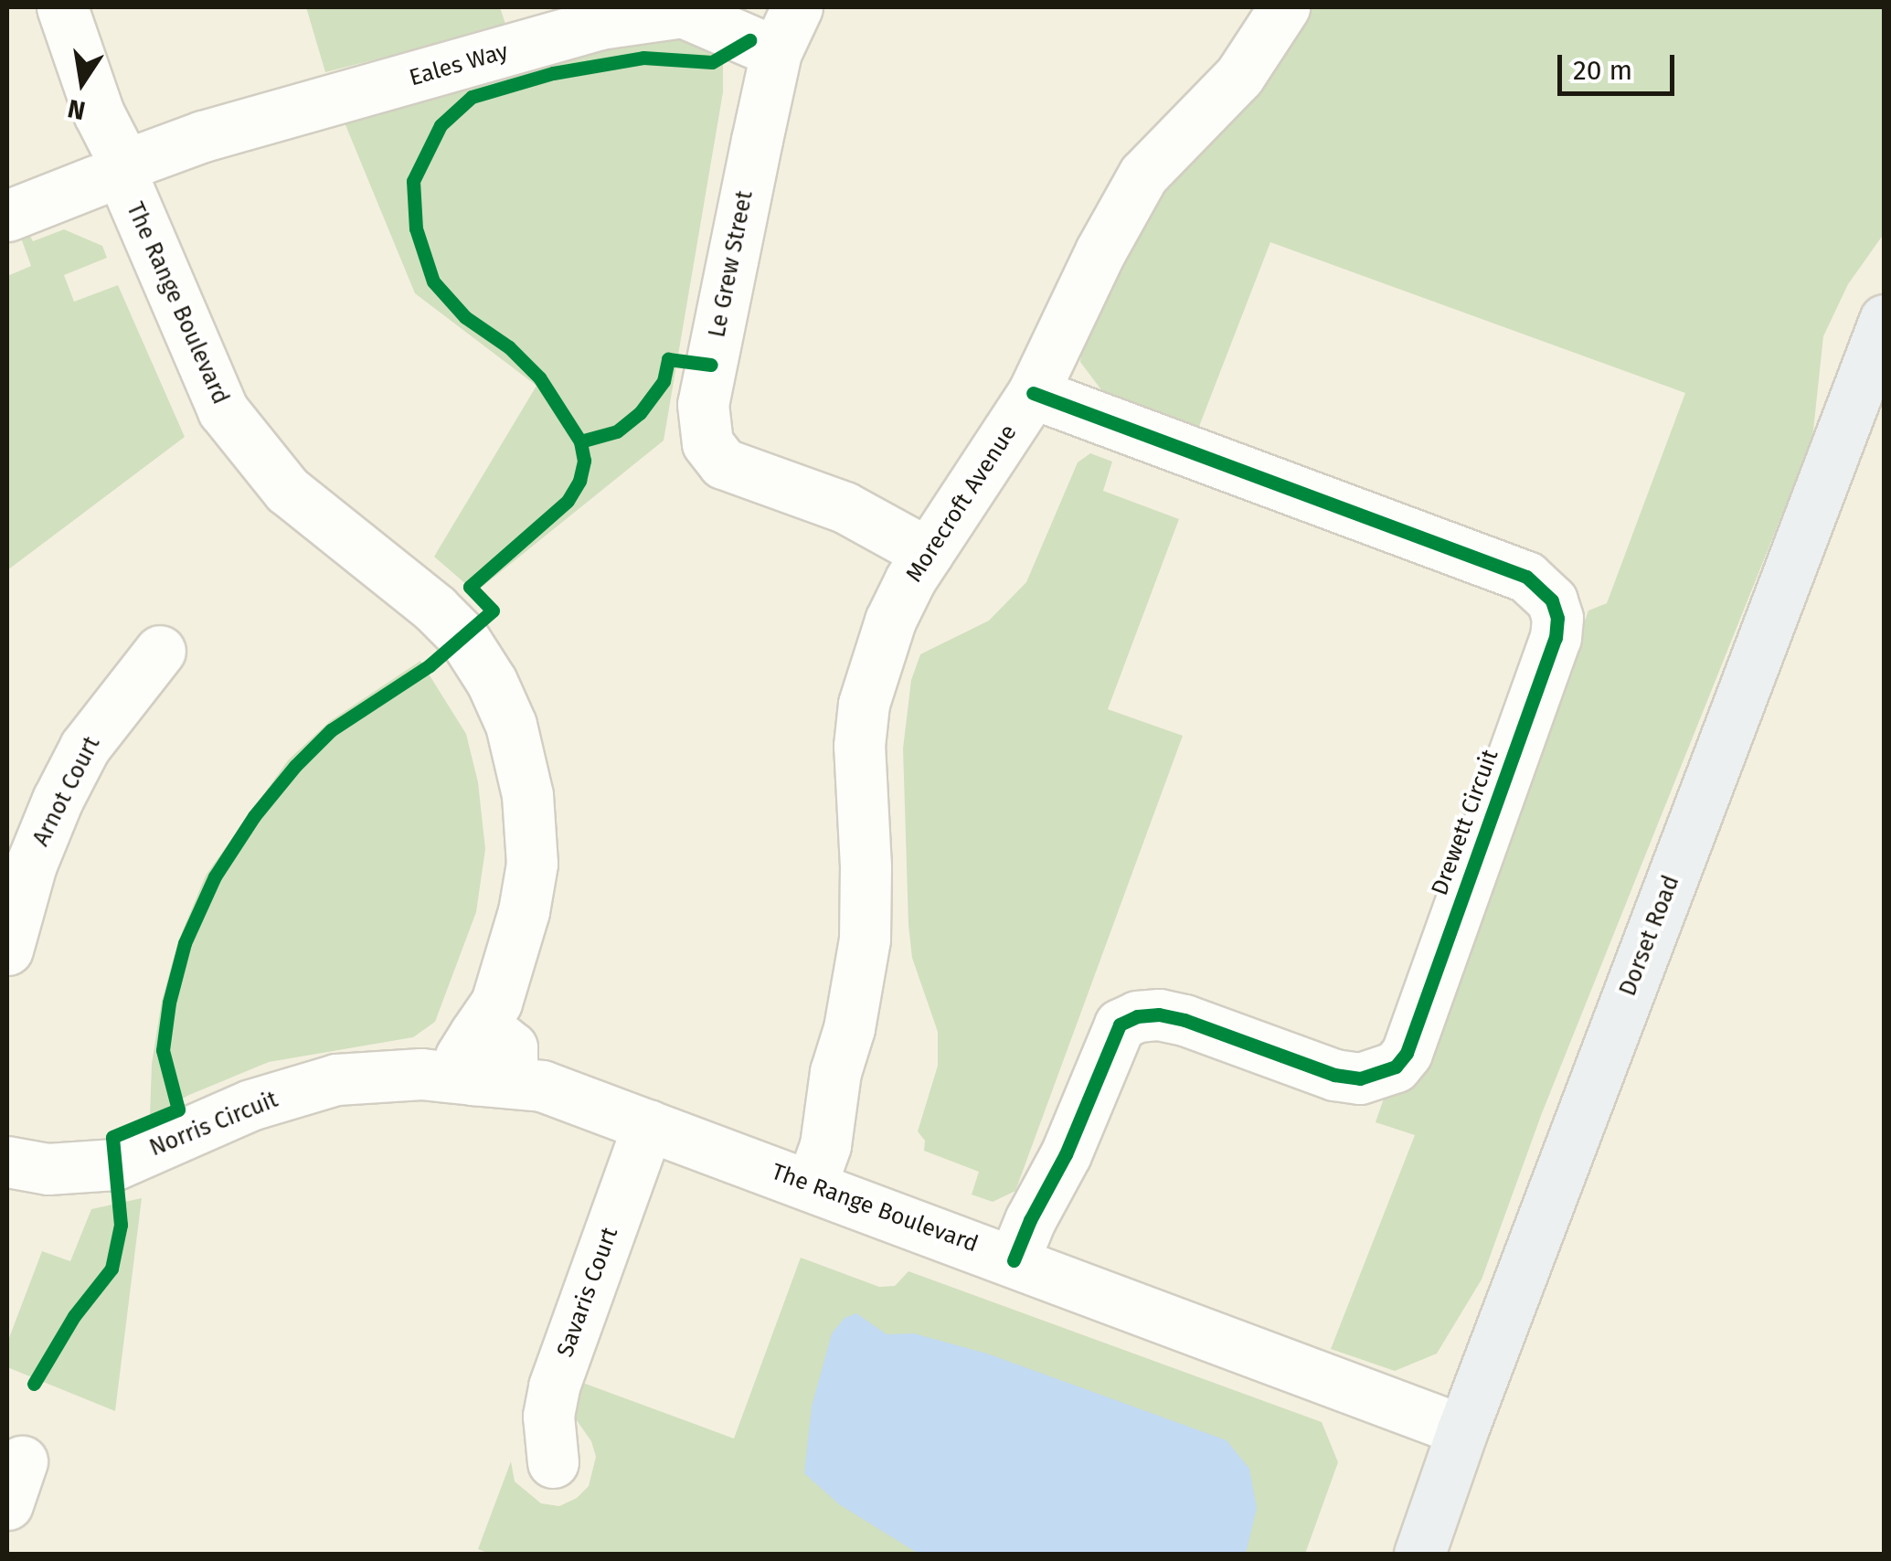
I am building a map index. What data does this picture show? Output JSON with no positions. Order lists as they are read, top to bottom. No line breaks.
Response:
{"streets":{"main road":["Dorset Road"],"street":["Eales Way","Le Grew Street","The Range Boulevard","Morecroft Avenue","Arnot Court","Drewett Circuit","Norris Circuit","Savaris Court"]},"crossings":[["Eales Way","Le Grew Street"],["Eales Way","The Range Boulevard"],["Le Grew Street","Morecroft Avenue"],["The Range Boulevard","Morecroft Avenue"],["The Range Boulevard","Drewett Circuit"],["The Range Boulevard","Dorset Road"],["The Range Boulevard","Norris Circuit"],["The Range Boulevard","Savaris Court"],["Morecroft Avenue","Drewett Circuit"]],"scale_bar":"20 m","north":"bottom"}
